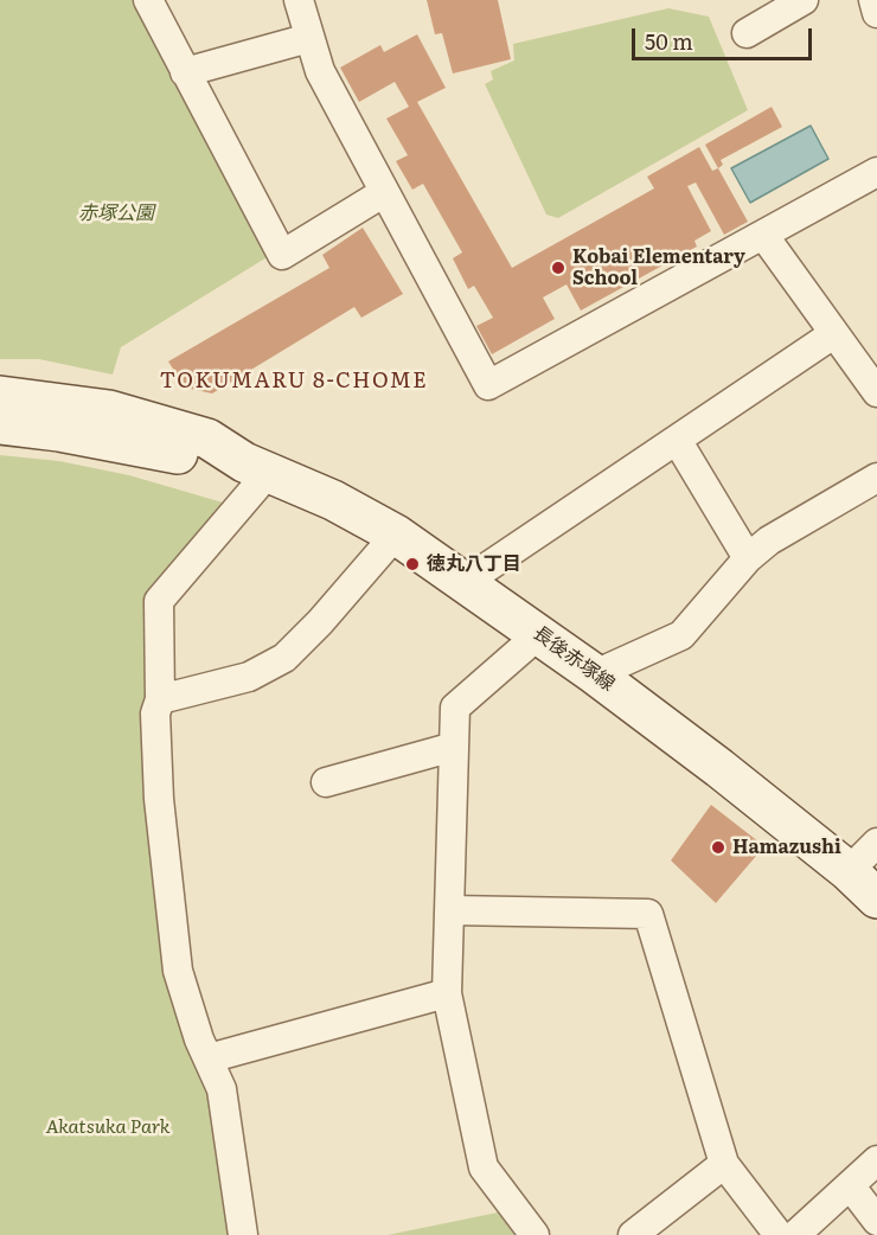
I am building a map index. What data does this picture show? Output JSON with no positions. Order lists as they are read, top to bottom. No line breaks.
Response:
{"streets":{"main road":["長後赤塚線"]},"districts":["TOKUMARU 8-CHOME"],"parks":["赤塚公園","Akatsuka Park"],"places":["Kobai Elementary School","徳丸八丁目","Hamazushi"],"scale_bar":"50 m"}
